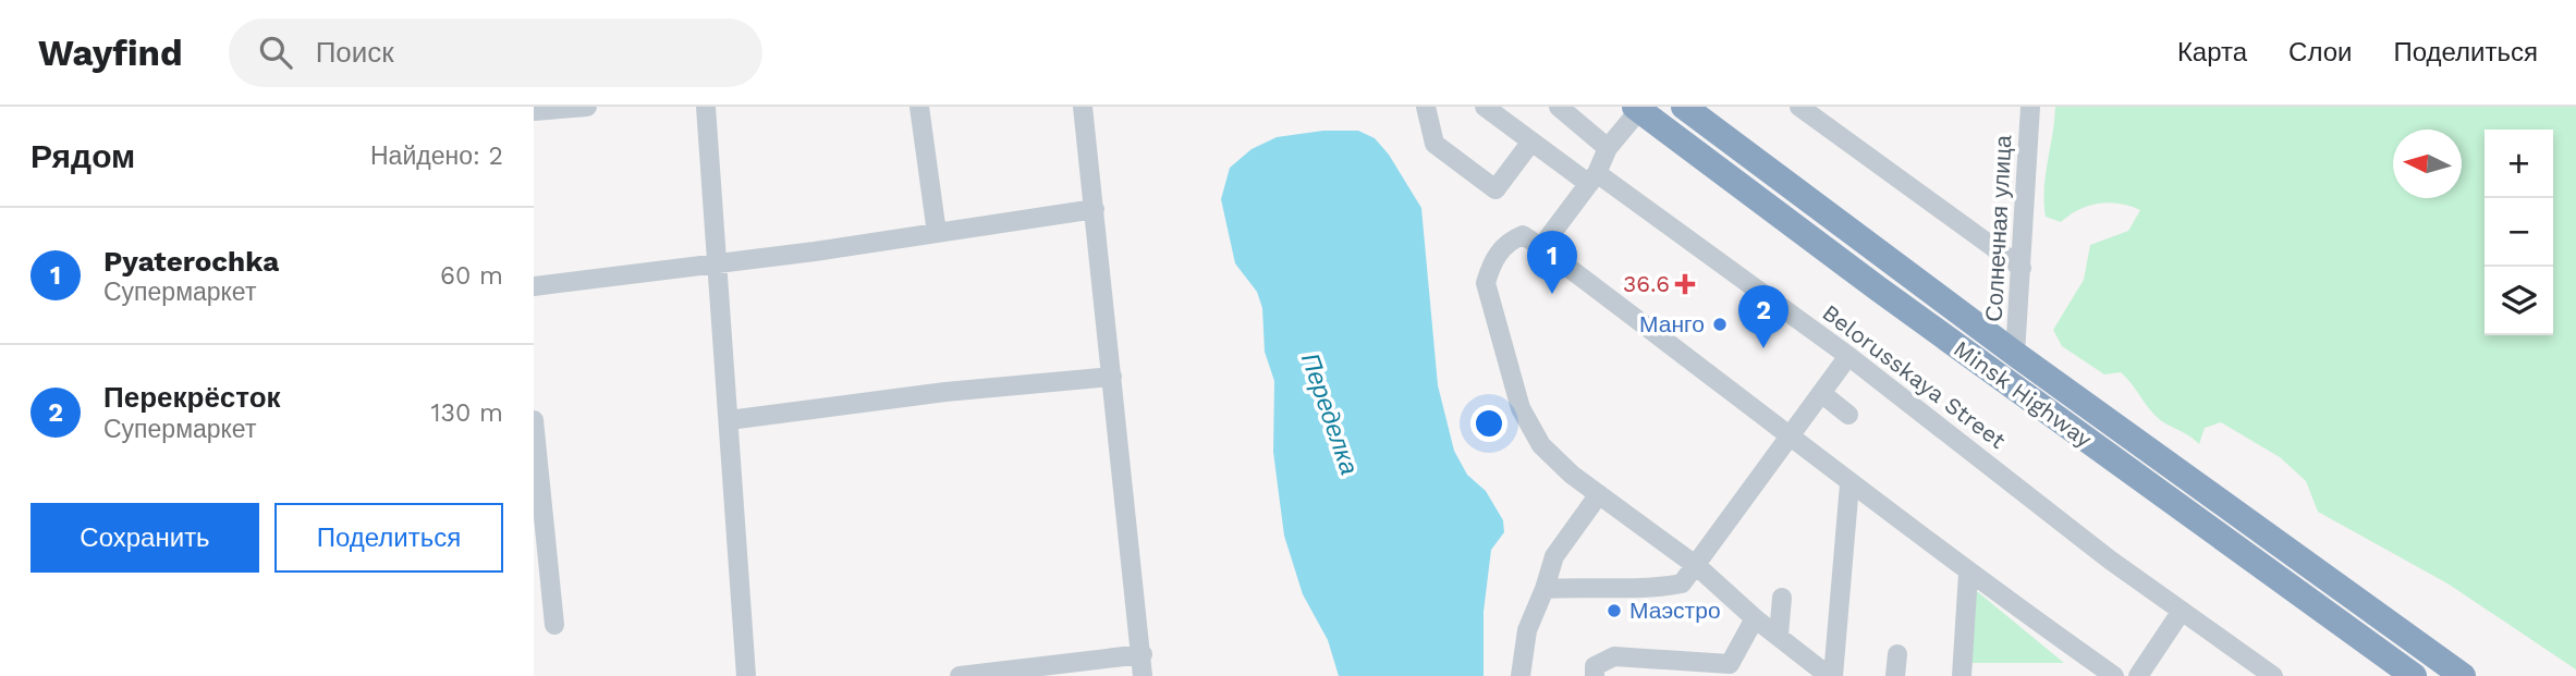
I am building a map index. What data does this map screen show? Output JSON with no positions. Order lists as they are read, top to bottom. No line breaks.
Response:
{"streets":{"highway":["Minsk Highway"],"street":["Солнечная улица","Belorusskaya Street"]},"crossings":[["Солнечная улица","Minsk Highway"]],"water":["Переделка"],"places":{"health":["36.6"],"other":["Манго","Маэстро"]},"north":"left","page":{"header":"Wayfind","search":"Поиск","nav":["Карта","Слои","Поделиться"],"heading":["Рядом","Найдено: 2"],"map_buttons":["+","−"],"list":[{"mark":"1","name":"Pyaterochka","note":"Супермаркет","value":"60 m"},{"mark":"2","name":"Перекрёсток","note":"Супермаркет","value":"130 m"}],"pins":["1","2"],"buttons":["Сохранить","Поделиться"]}}
